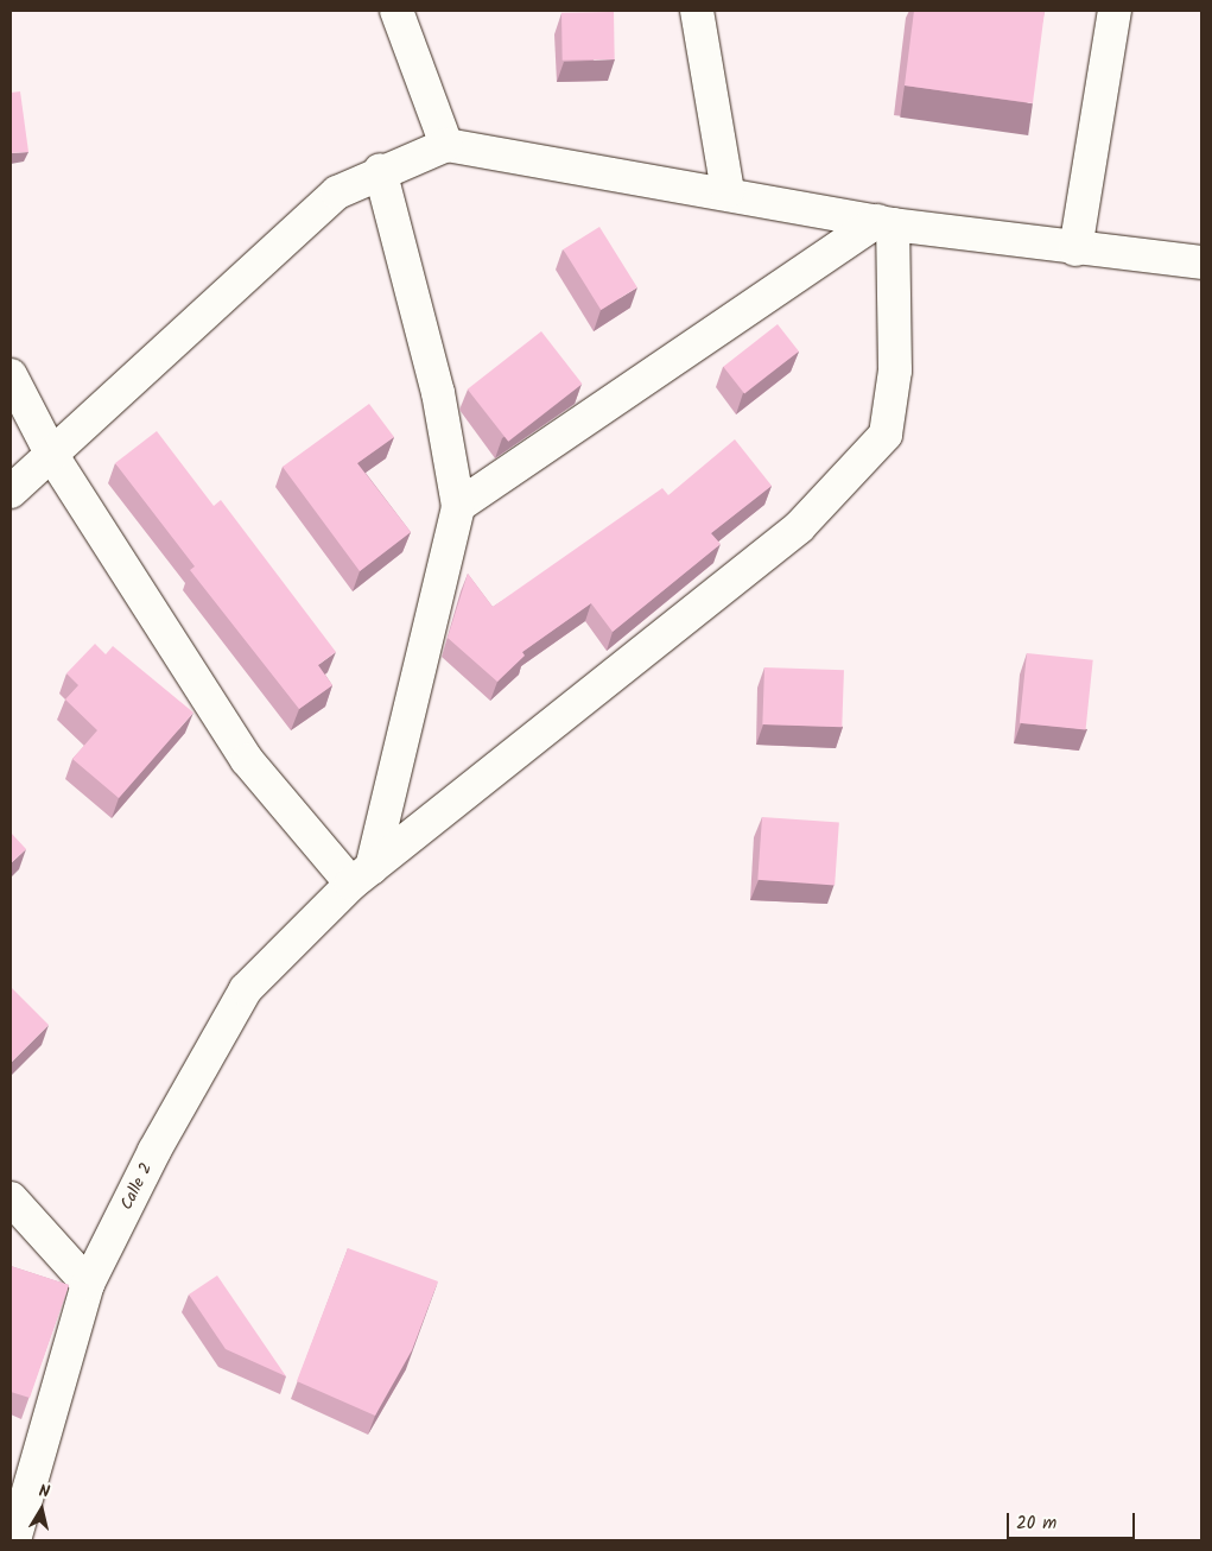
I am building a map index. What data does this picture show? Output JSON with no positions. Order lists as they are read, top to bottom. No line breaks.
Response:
{"streets":{"street":["Calle 2"]},"scale_bar":"20 m","north":"top"}
